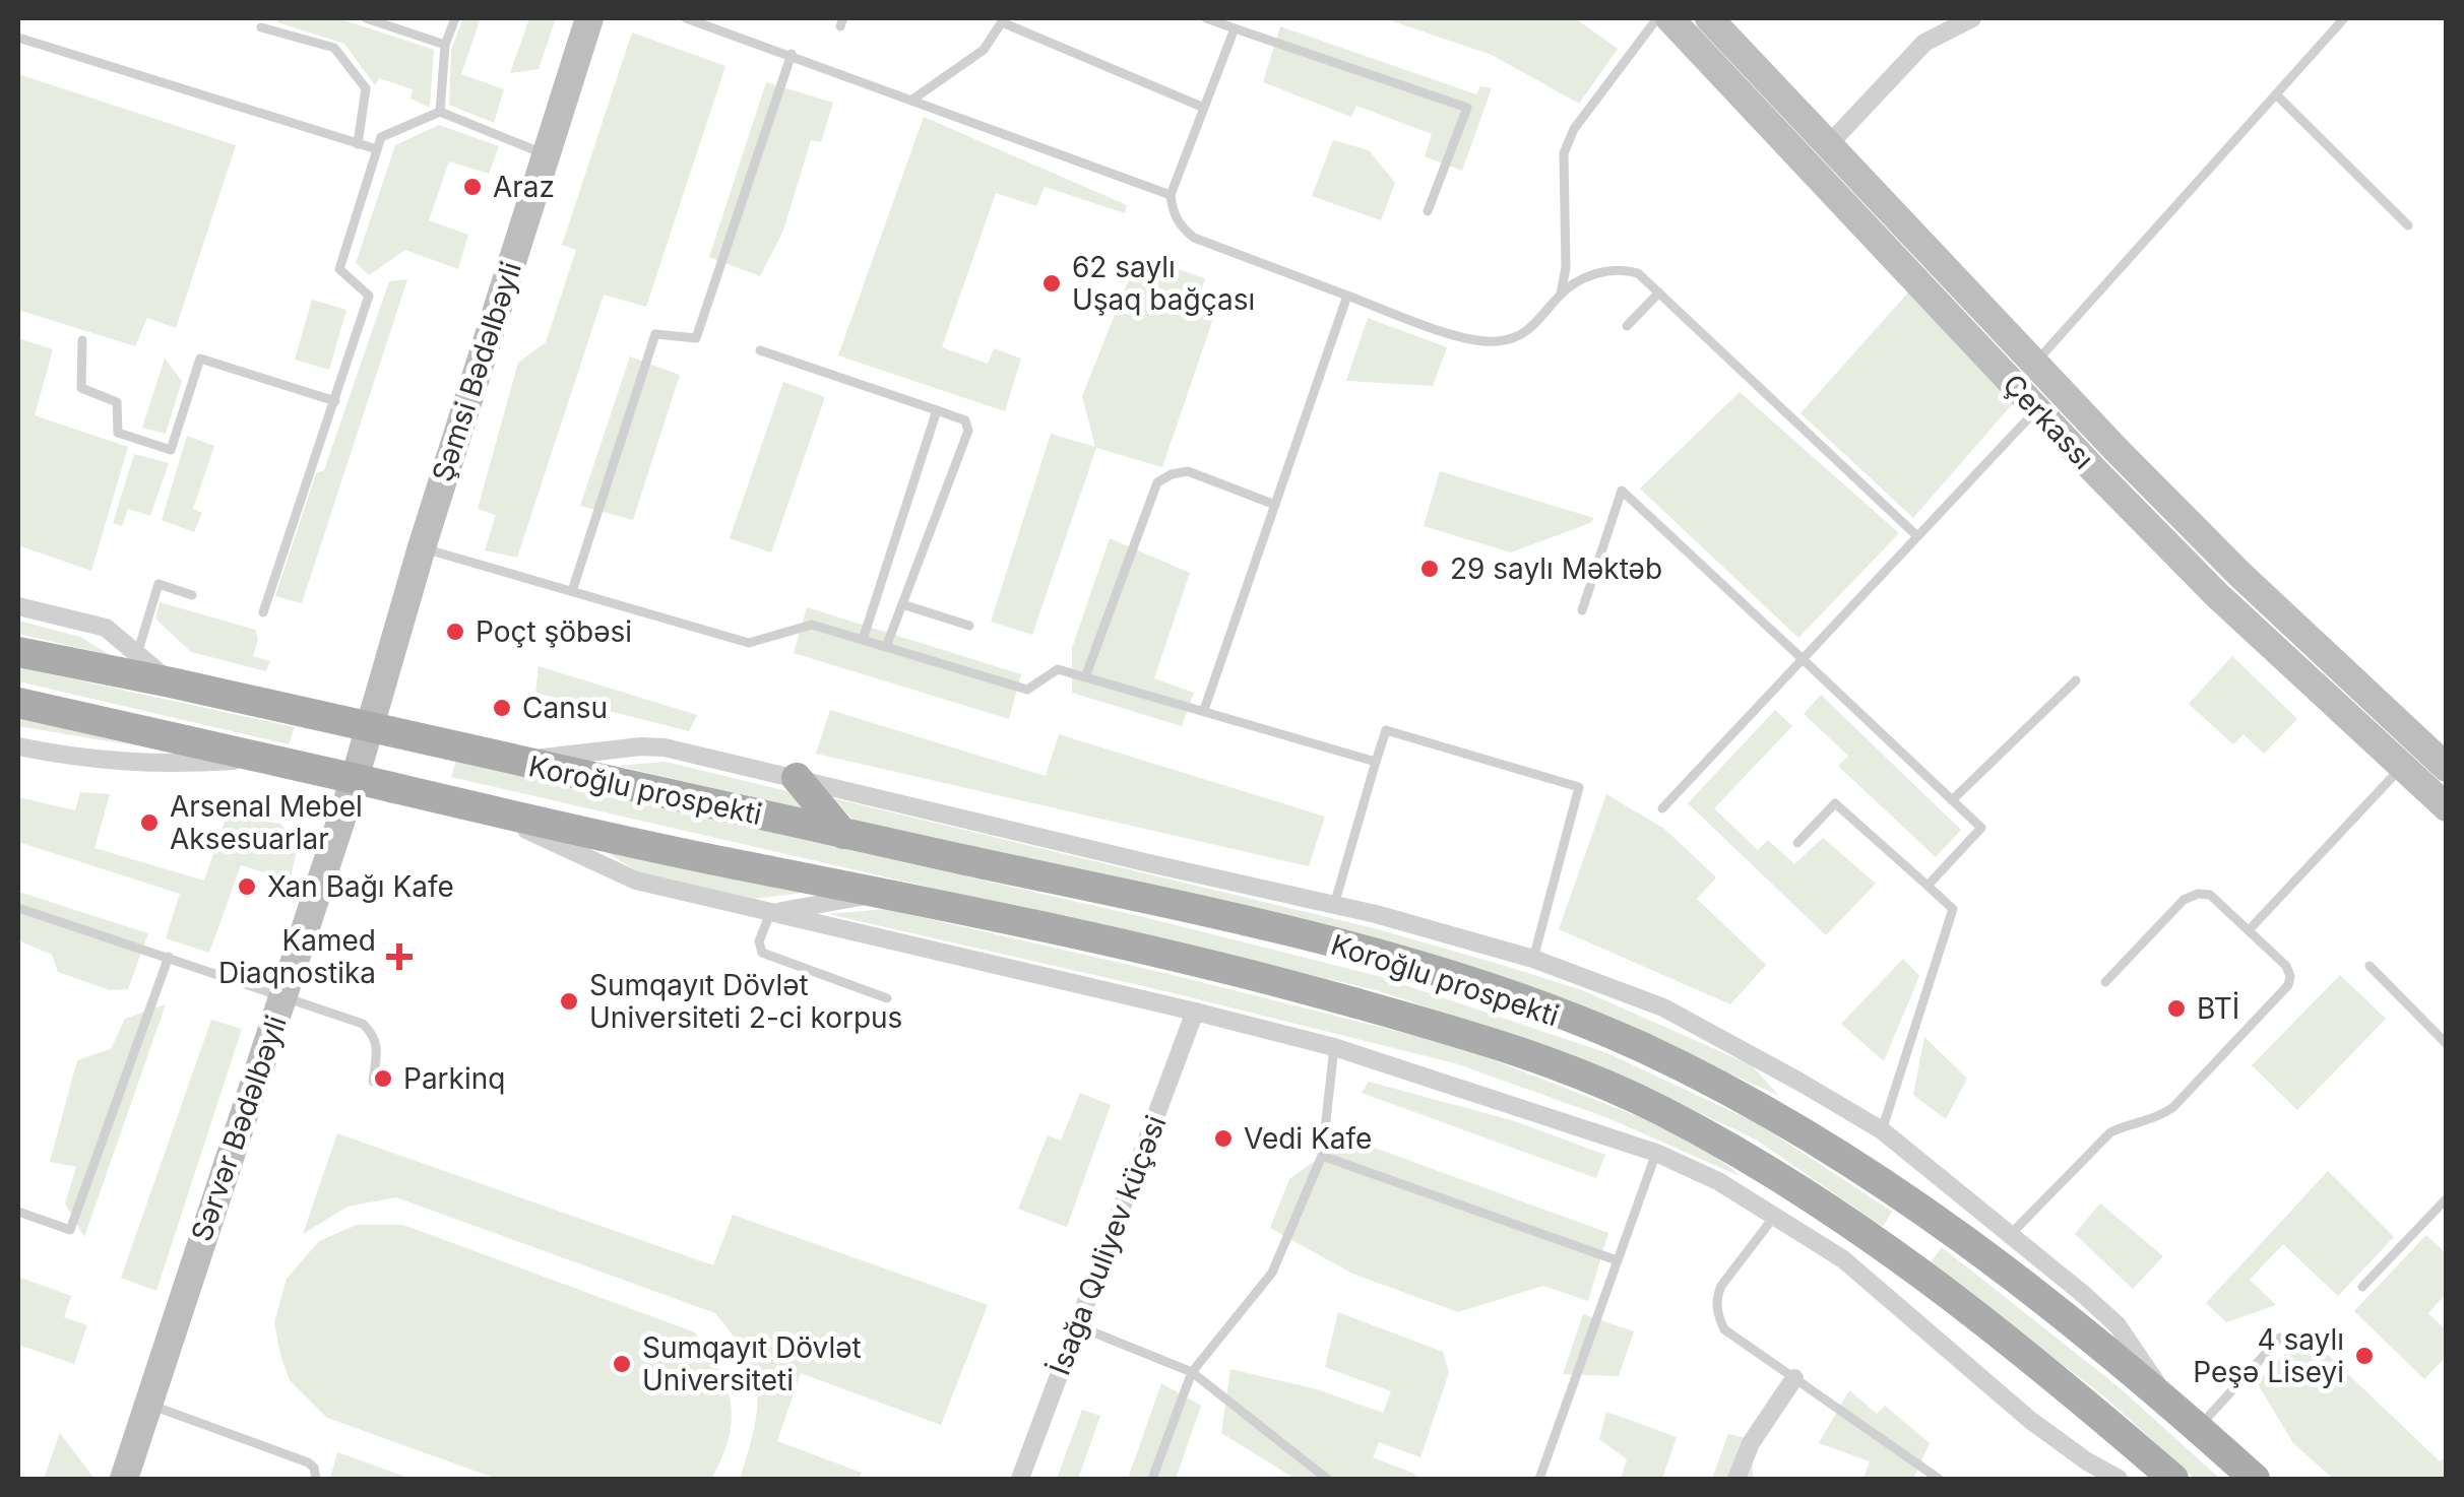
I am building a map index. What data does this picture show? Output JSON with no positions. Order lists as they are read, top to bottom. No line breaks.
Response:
{"streets":{"main road":["Koroğlu prospekti"],"street":["Şəmsi Bədəlbəyli","Çerkassı","Sərvər Bədəlbəyli","İsağa Quliyev küçəsi"]},"crossings":[["Şəmsi Bədəlbəyli","Koroğlu prospekti"],["Şəmsi Bədəlbəyli","Sərvər Bədəlbəyli"],["Koroğlu prospekti","Sərvər Bədəlbəyli"]],"places":{"other":["Araz","62 saylı Uşaq bağçası","29 saylı Məktəb","Poçt şöbəsi","Cansu","Arsenal Mebel Aksesuarlar","Xan Bağı Kafe","Sumqayıt Dövlət Universiteti 2-ci korpus","BTİ","Parkinq","Vedi Kafe","4 saylı Peşə Liseyi","Sumqayıt Dövlət Universiteti"],"health":["Kamed Diaqnostika"]}}
